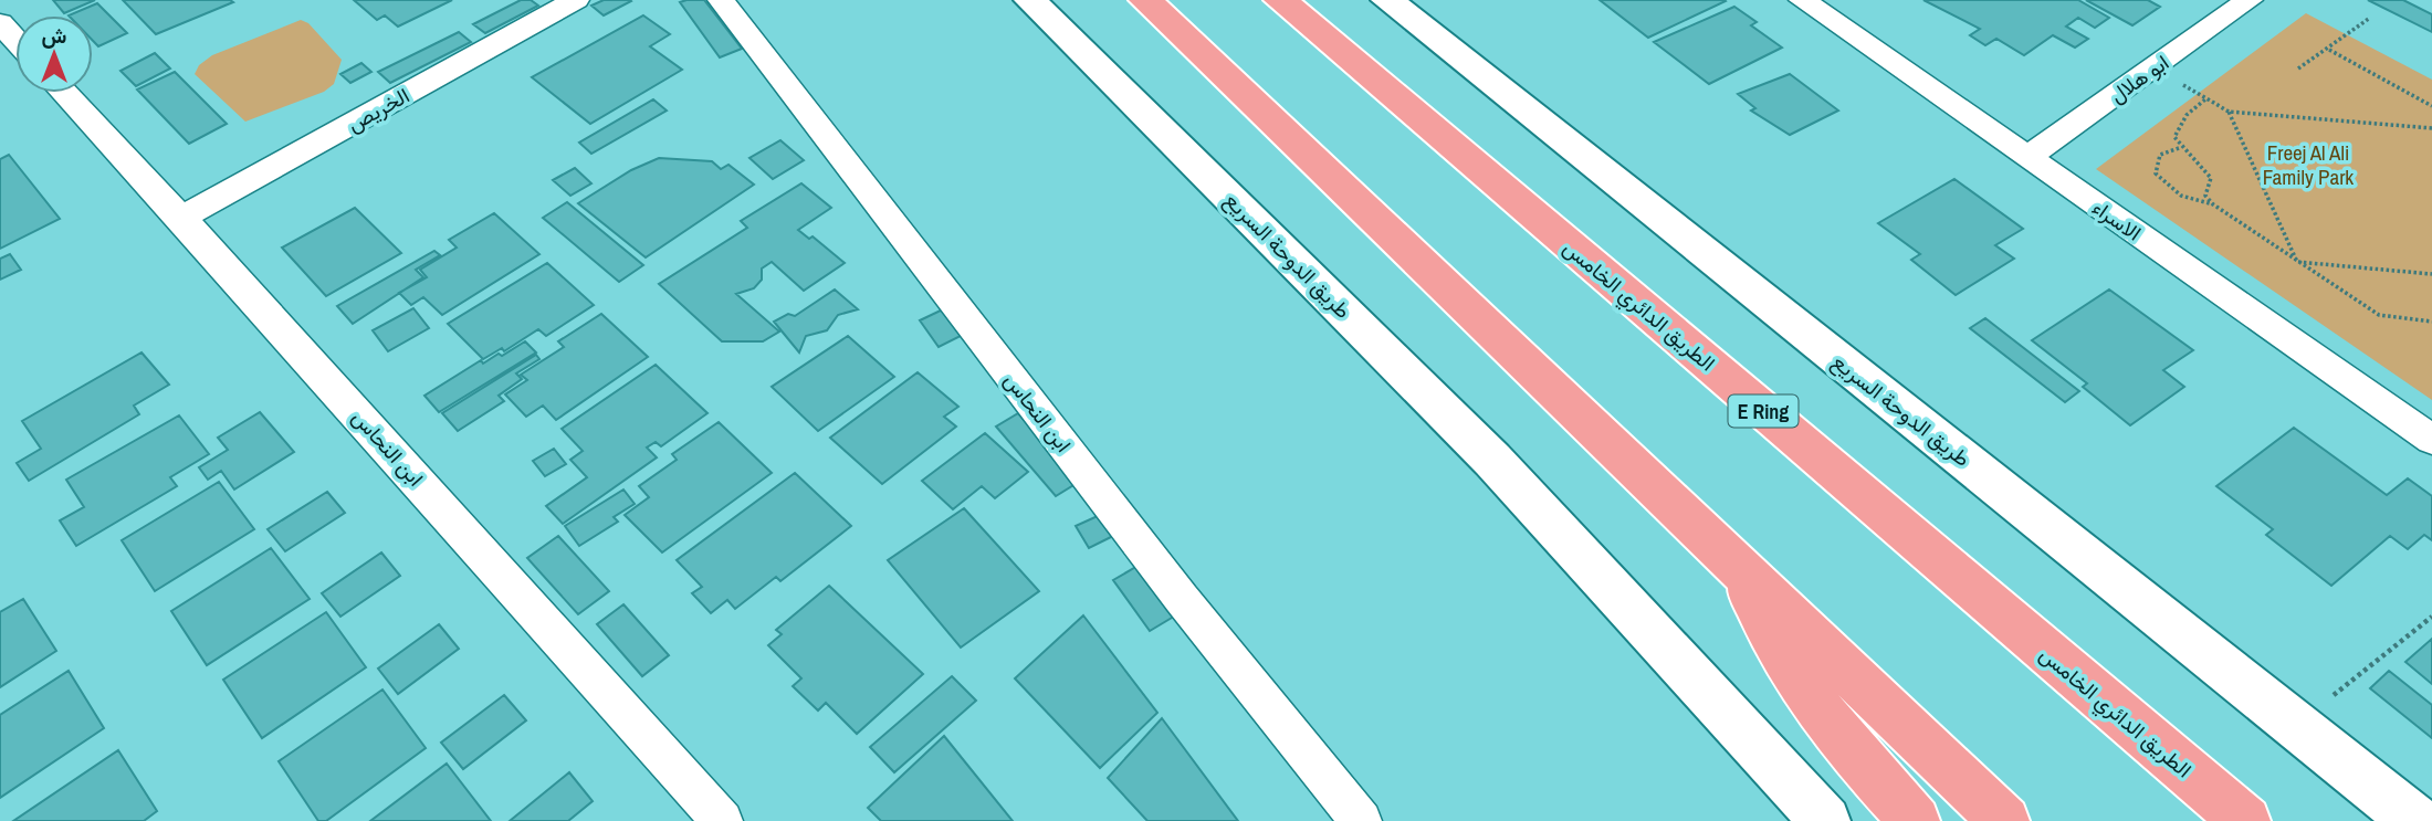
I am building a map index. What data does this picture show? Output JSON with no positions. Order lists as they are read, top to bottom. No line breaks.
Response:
{"streets":{"highway":["الطريق الدائري الخامس","E Ring"],"street":["ابو هلال","الخريص","الاسراء","طريق الدوحة السريع","ابن النحاس"]},"crossings":[["ابو هلال","الاسراء"],["الخريص","ابن النحاس"]],"parks":["Freej Al Ali Family Park"],"north":"top"}
